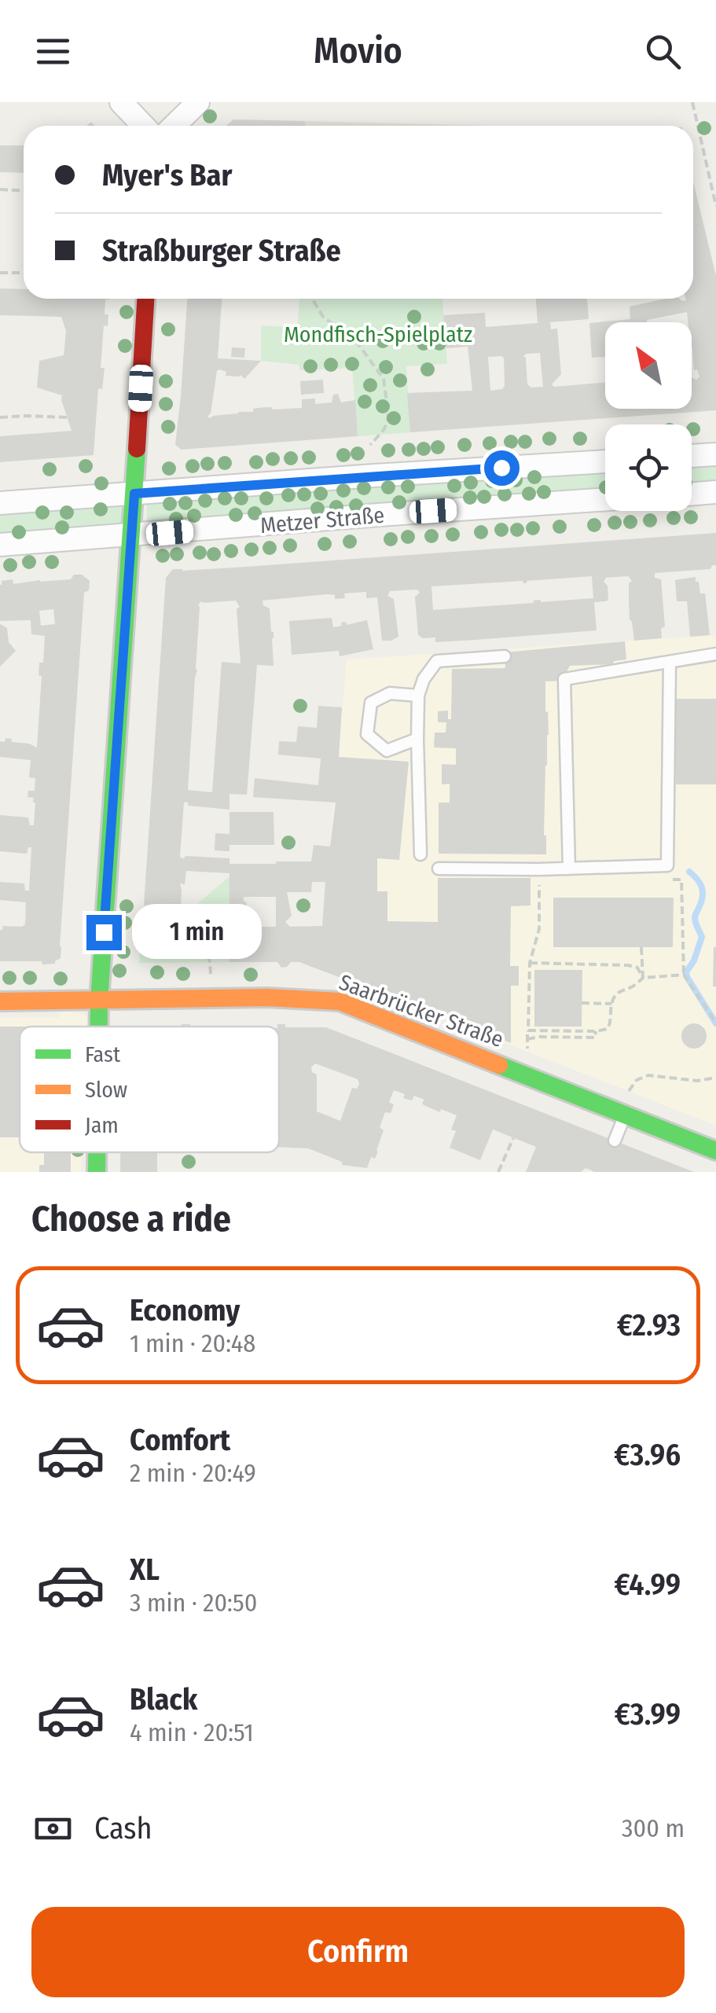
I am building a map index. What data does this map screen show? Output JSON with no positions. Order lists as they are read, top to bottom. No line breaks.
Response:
{"streets":{"street":["Metzer Straße","Saarbrücker Straße"]},"parks":["Mondfisch-Spielplatz"],"legend":["Fast","Slow","Jam"],"north":"top left","page":{"header":"Movio","banner":["Myer's Bar","Straßburger Straße"],"bubble":"1 min","heading":"Choose a ride","list":[{"name":"Economy","note":"1 min · 20:48","value":"€2.93"},{"name":"Comfort","note":"2 min · 20:49","value":"€3.96"},{"name":"XL","note":"3 min · 20:50","value":"€4.99"},{"name":"Black","note":"4 min · 20:51","value":"€3.99"}],"pay":["Cash","300 m"],"buttons":"Confirm"}}
